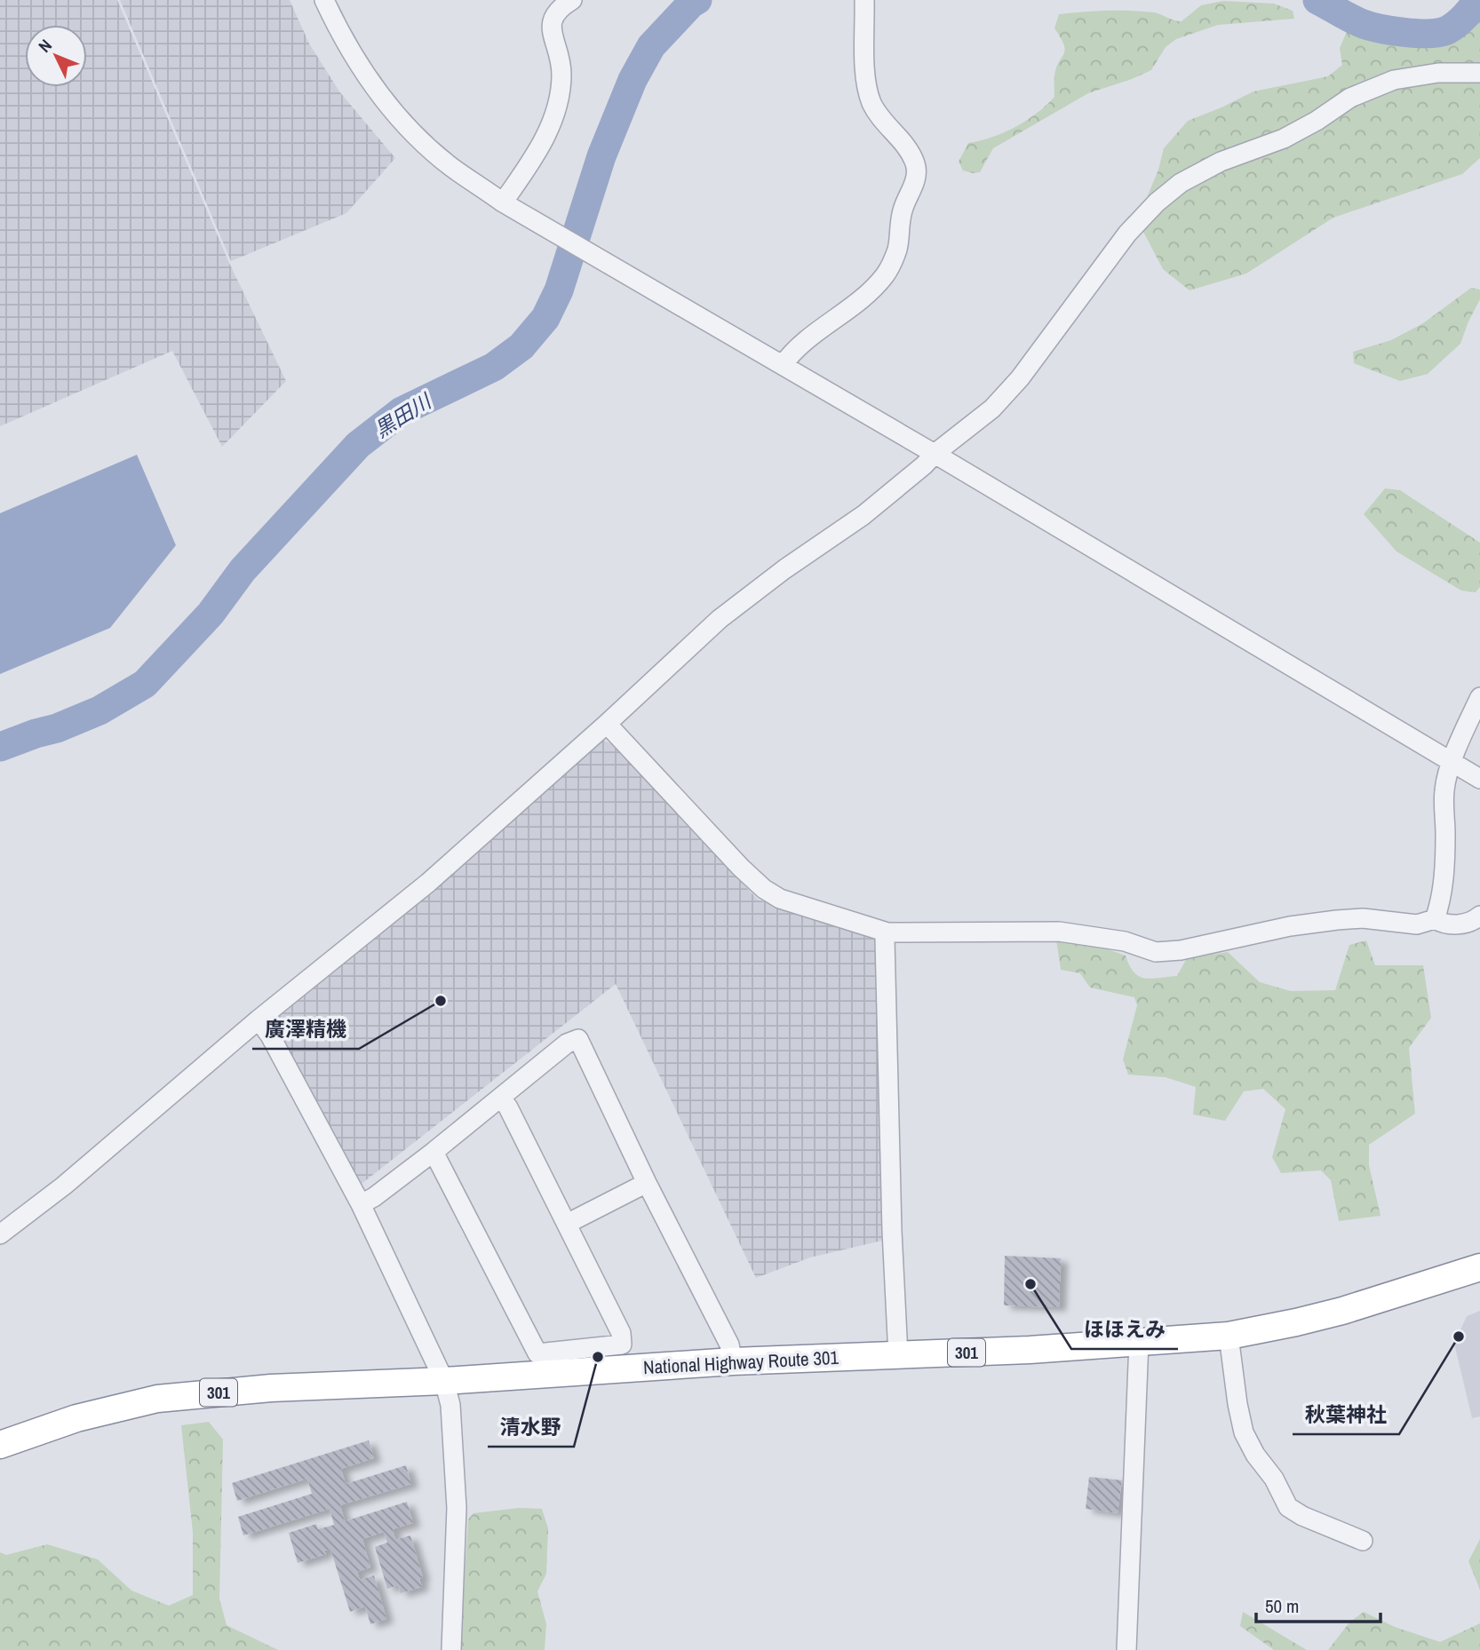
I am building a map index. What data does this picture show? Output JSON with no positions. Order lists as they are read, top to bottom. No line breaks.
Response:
{"streets":{"highway":["301","National Highway Route 301"]},"water":["黒田川"],"places":["廣澤精機","ほほえみ","秋葉神社","清水野"],"scale_bar":"50 m","north":"top left"}
